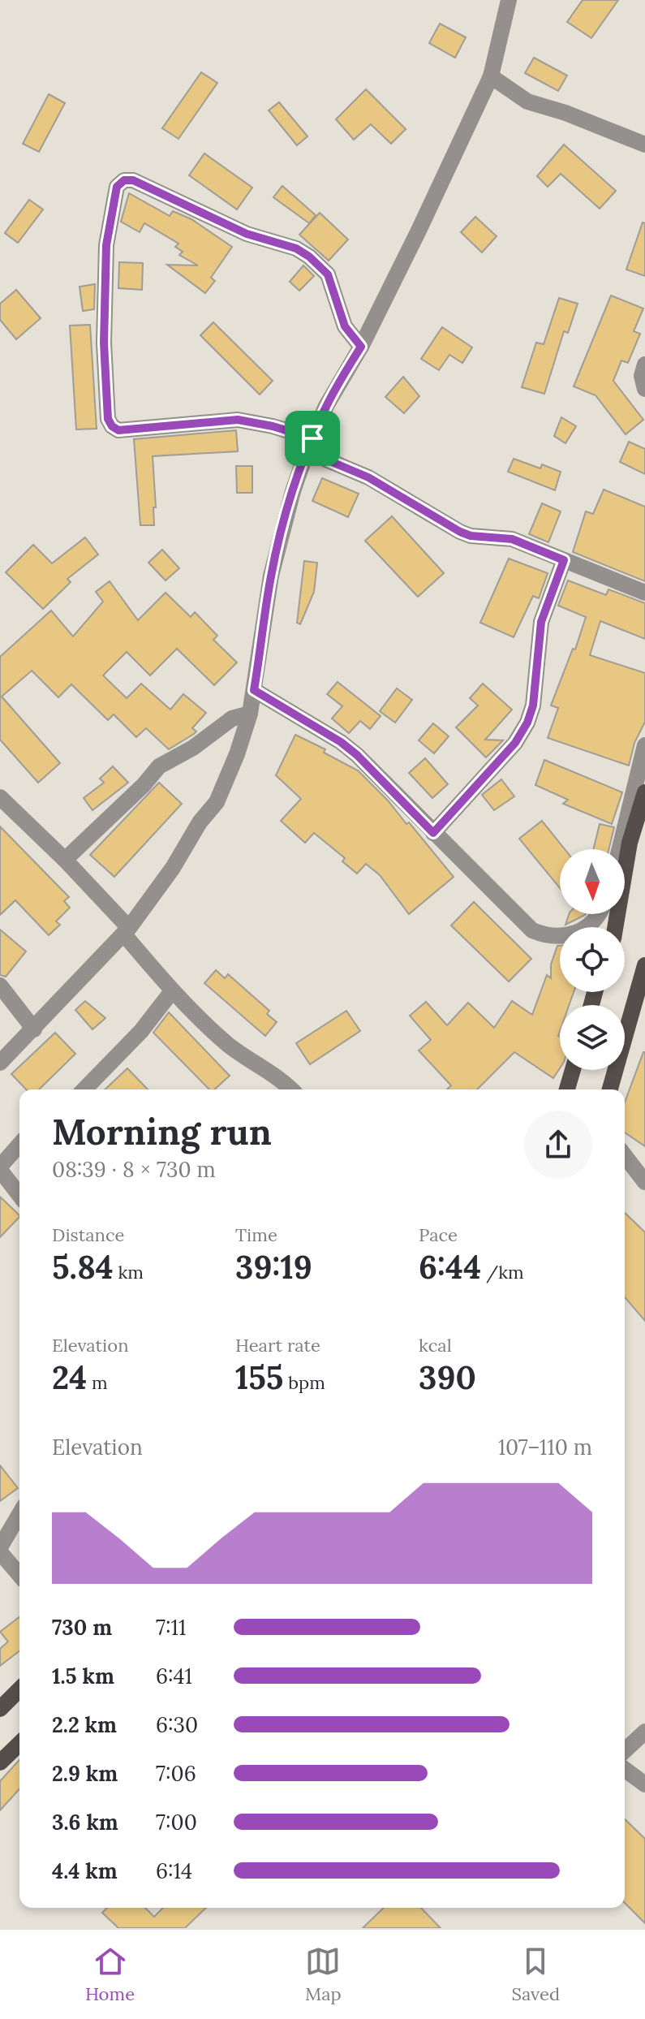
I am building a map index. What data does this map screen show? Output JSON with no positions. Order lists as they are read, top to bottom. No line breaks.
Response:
{"north":"bottom","page":{"heading":["Morning run","08:39 · 8 × 730 m"],"stats":[["Distance","5.84 km"],["Time","39:19"],["Pace","6:44 /km"],["Elevation","24 m"],["Heart rate","155 bpm"],["kcal","390"]],"chart":["Elevation","107–110 m"],"list":[{"name":"730 m","note":"7:11"},{"name":"1.5 km","note":"6:41"},{"name":"2.2 km","note":"6:30"},{"name":"2.9 km","note":"7:06"},{"name":"3.6 km","note":"7:00"},{"name":"4.4 km","note":"6:14"}],"tabs":["Home","Map","Saved"]}}
